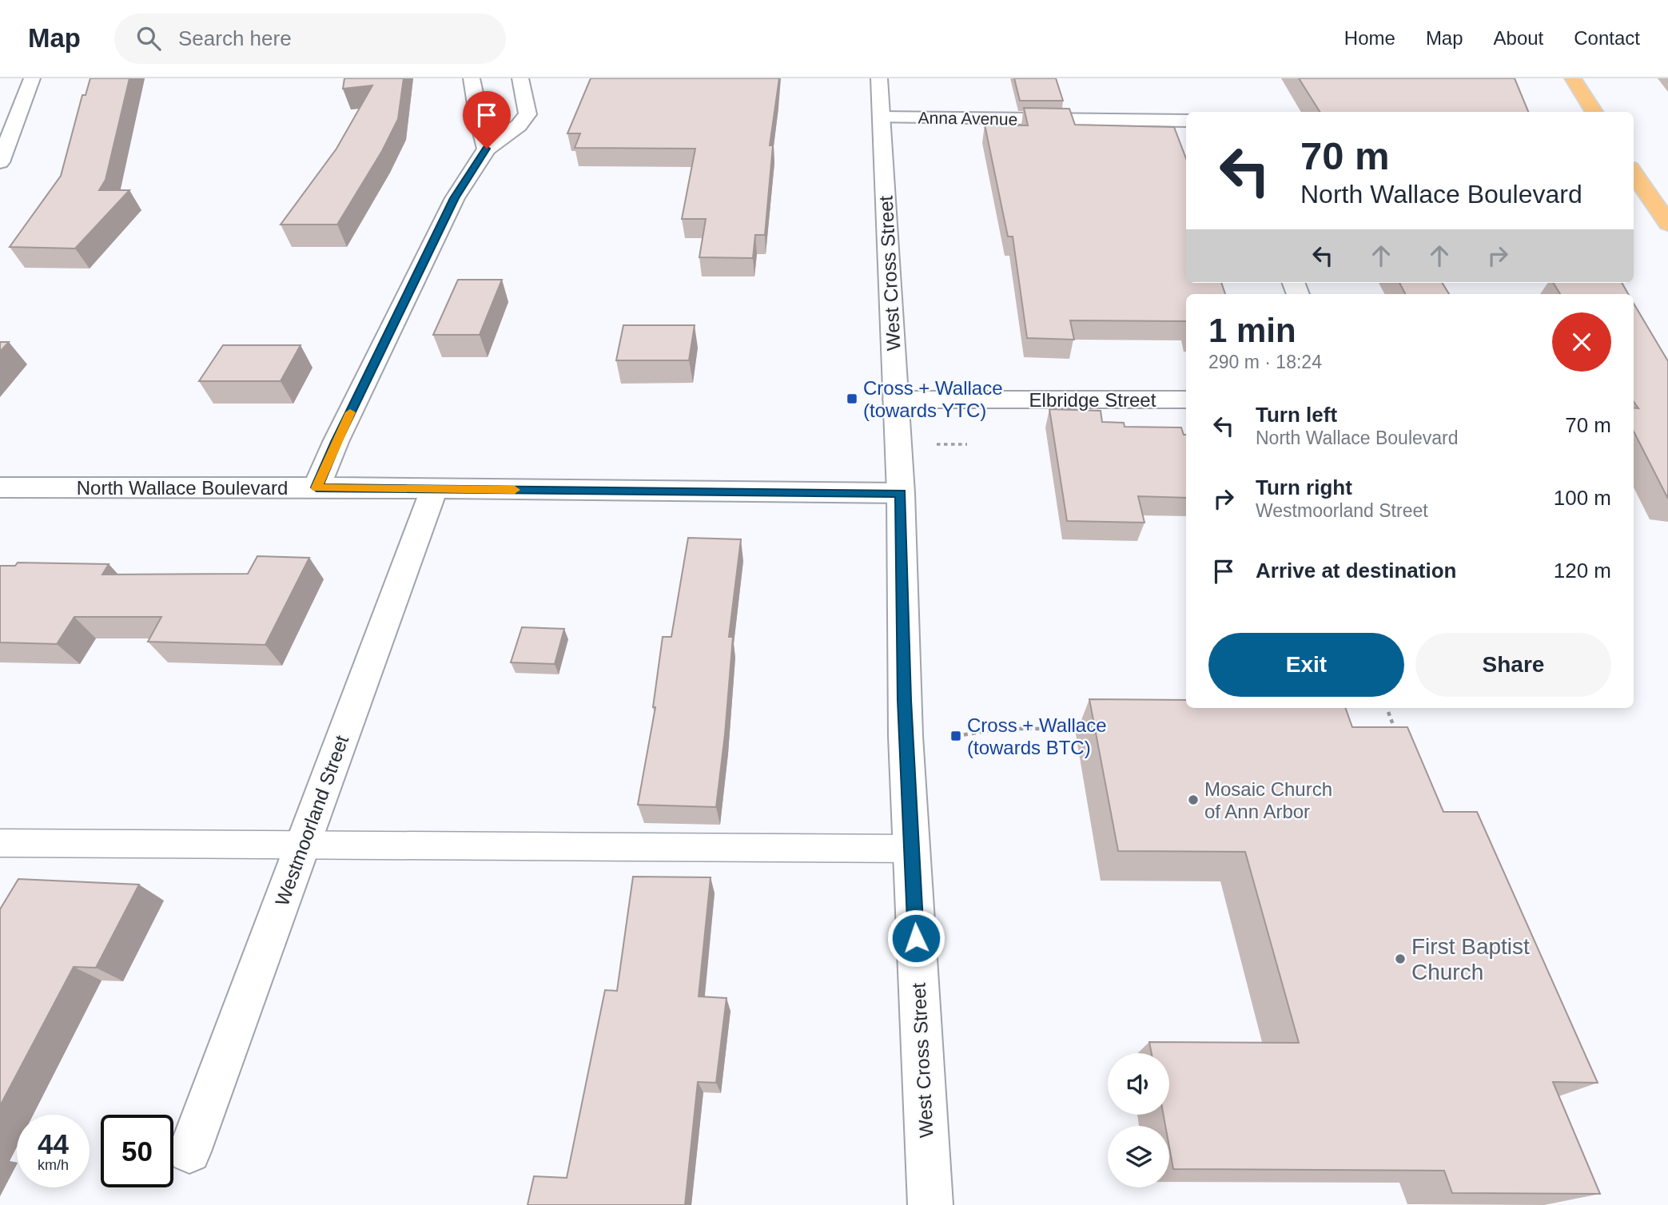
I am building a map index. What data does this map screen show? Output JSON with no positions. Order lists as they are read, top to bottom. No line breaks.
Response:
{"streets":{"street":["Anna Avenue","West Cross Street","Elbridge Street","North Wallace Boulevard","Westmoorland Street"]},"crossings":[["Anna Avenue","West Cross Street"],["West Cross Street","Elbridge Street"],["West Cross Street","North Wallace Boulevard"],["North Wallace Boulevard","Westmoorland Street"]],"places":{"transit":["Cross + Wallace (towards YTC)","Cross + Wallace (towards BTC)"],"other":["Mosaic Church of Ann Arbor","First Baptist Church"]},"page":{"header":"Map","search":"Search here","nav":["Home","Map","About","Contact"],"turn":["70 m","North Wallace Boulevard"],"heading":["1 min","290 m · 18:24"],"list":[{"name":"Turn left","note":"North Wallace Boulevard","value":"70 m"},{"name":"Turn right","note":"Westmoorland Street","value":"100 m"},{"name":"Arrive at destination","value":"120 m"}],"buttons":["Exit","Share"],"speed":"44 km/h","limit":"50"}}
